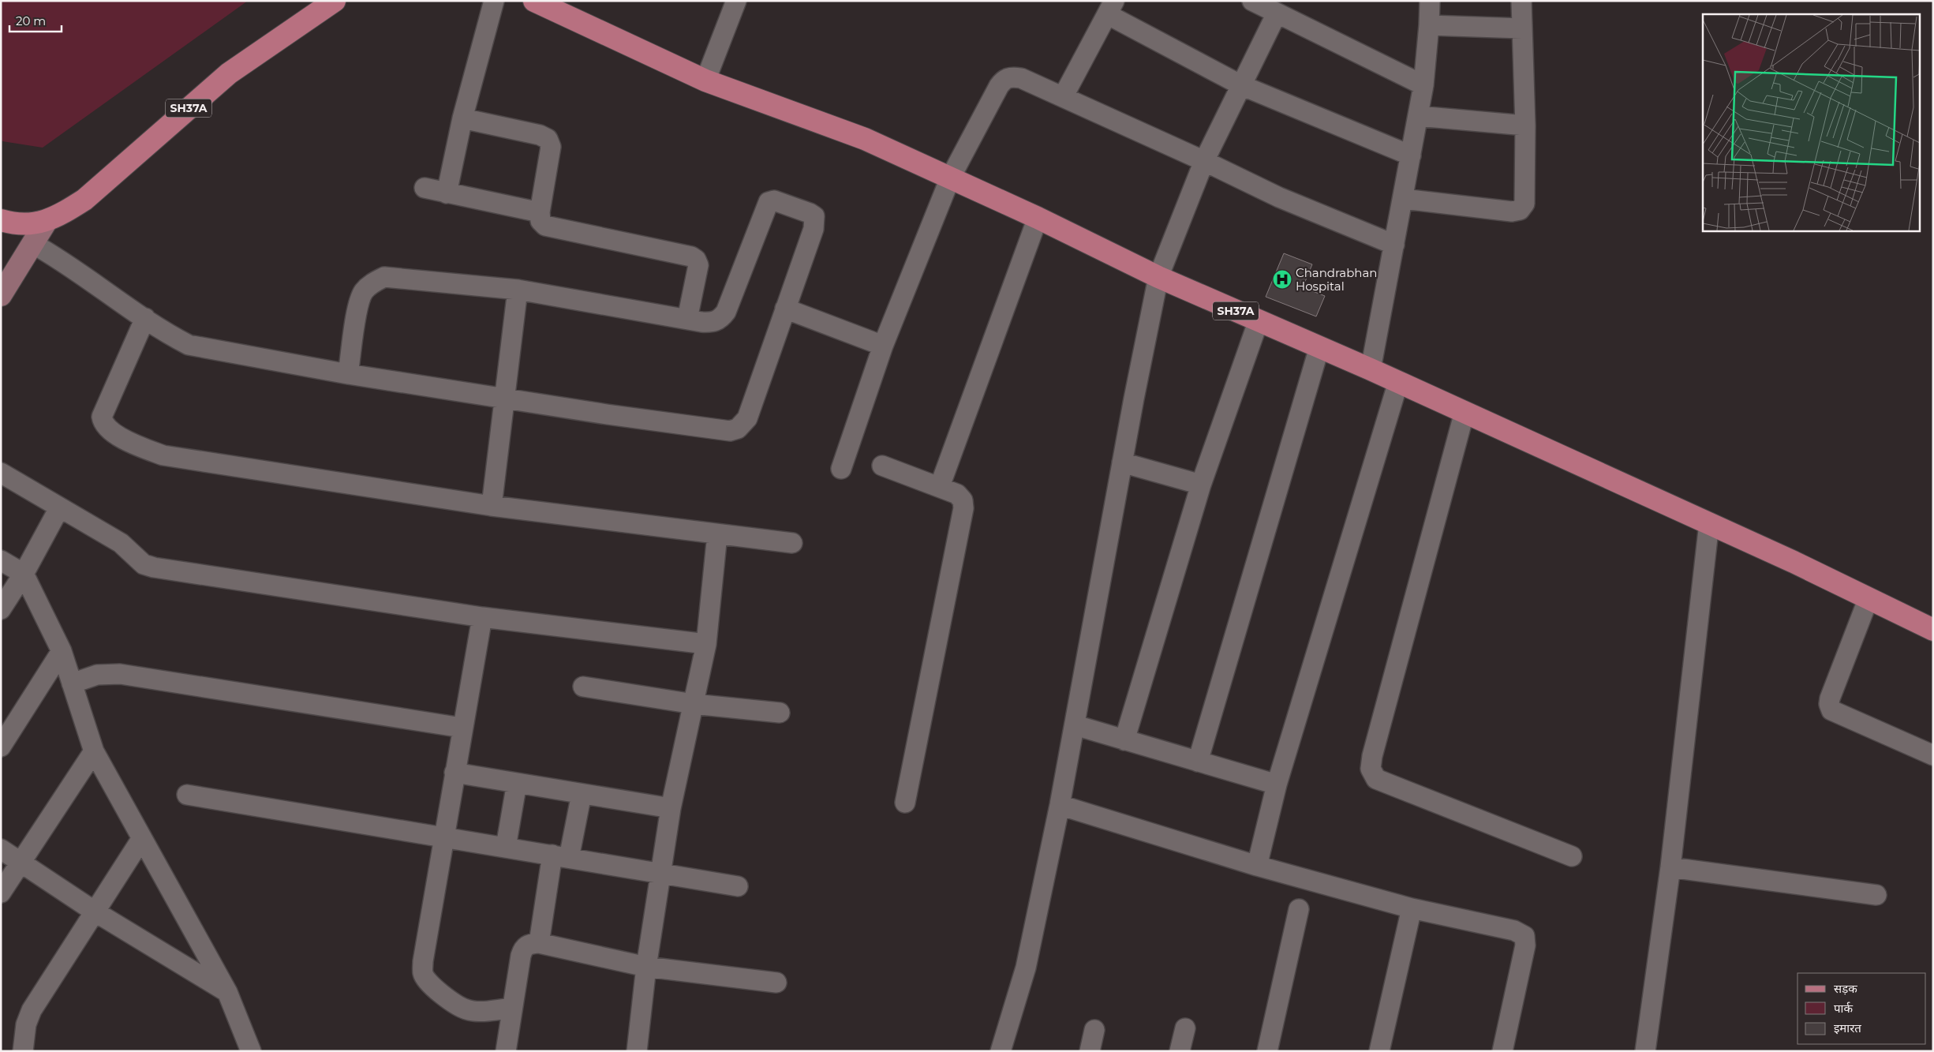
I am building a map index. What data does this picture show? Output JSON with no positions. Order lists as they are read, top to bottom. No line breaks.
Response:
{"streets":{"main road":["SH37A"]},"places":{"hospital":["Chandrabhan Hospital"]},"legend":["सड़क","पार्क","इमारत"],"scale_bar":"20 m"}
